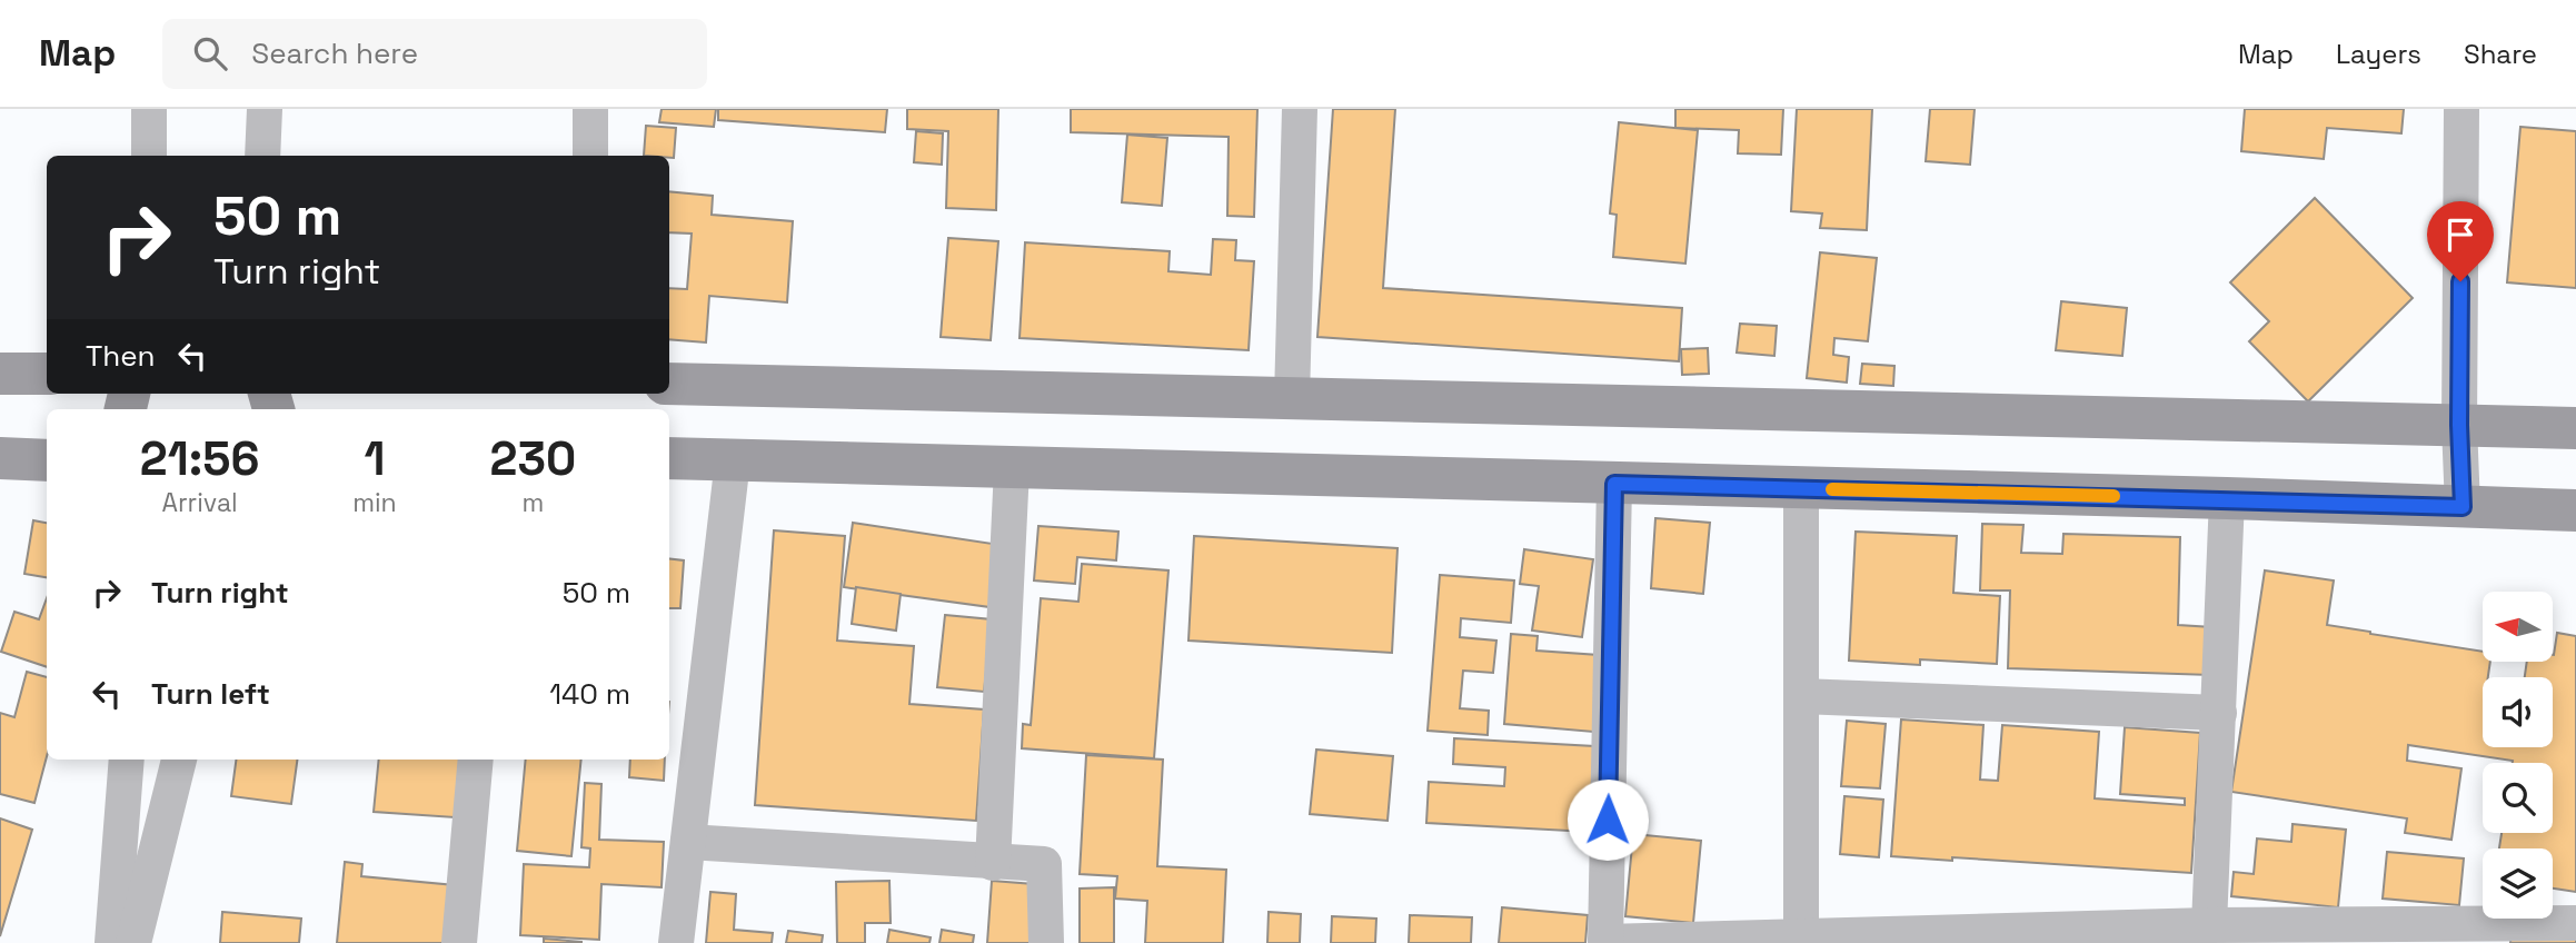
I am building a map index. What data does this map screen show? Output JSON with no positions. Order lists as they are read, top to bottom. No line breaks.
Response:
{"north":"left","page":{"header":"Map","search":"Search here","nav":["Map","Layers","Share"],"turn":["50 m","Turn right"],"then":"Then","eta":["21:56","Arrival","1","min","230","m"],"list":[{"name":"Turn right","value":"50 m"},{"name":"Turn left","value":"140 m"}]}}
